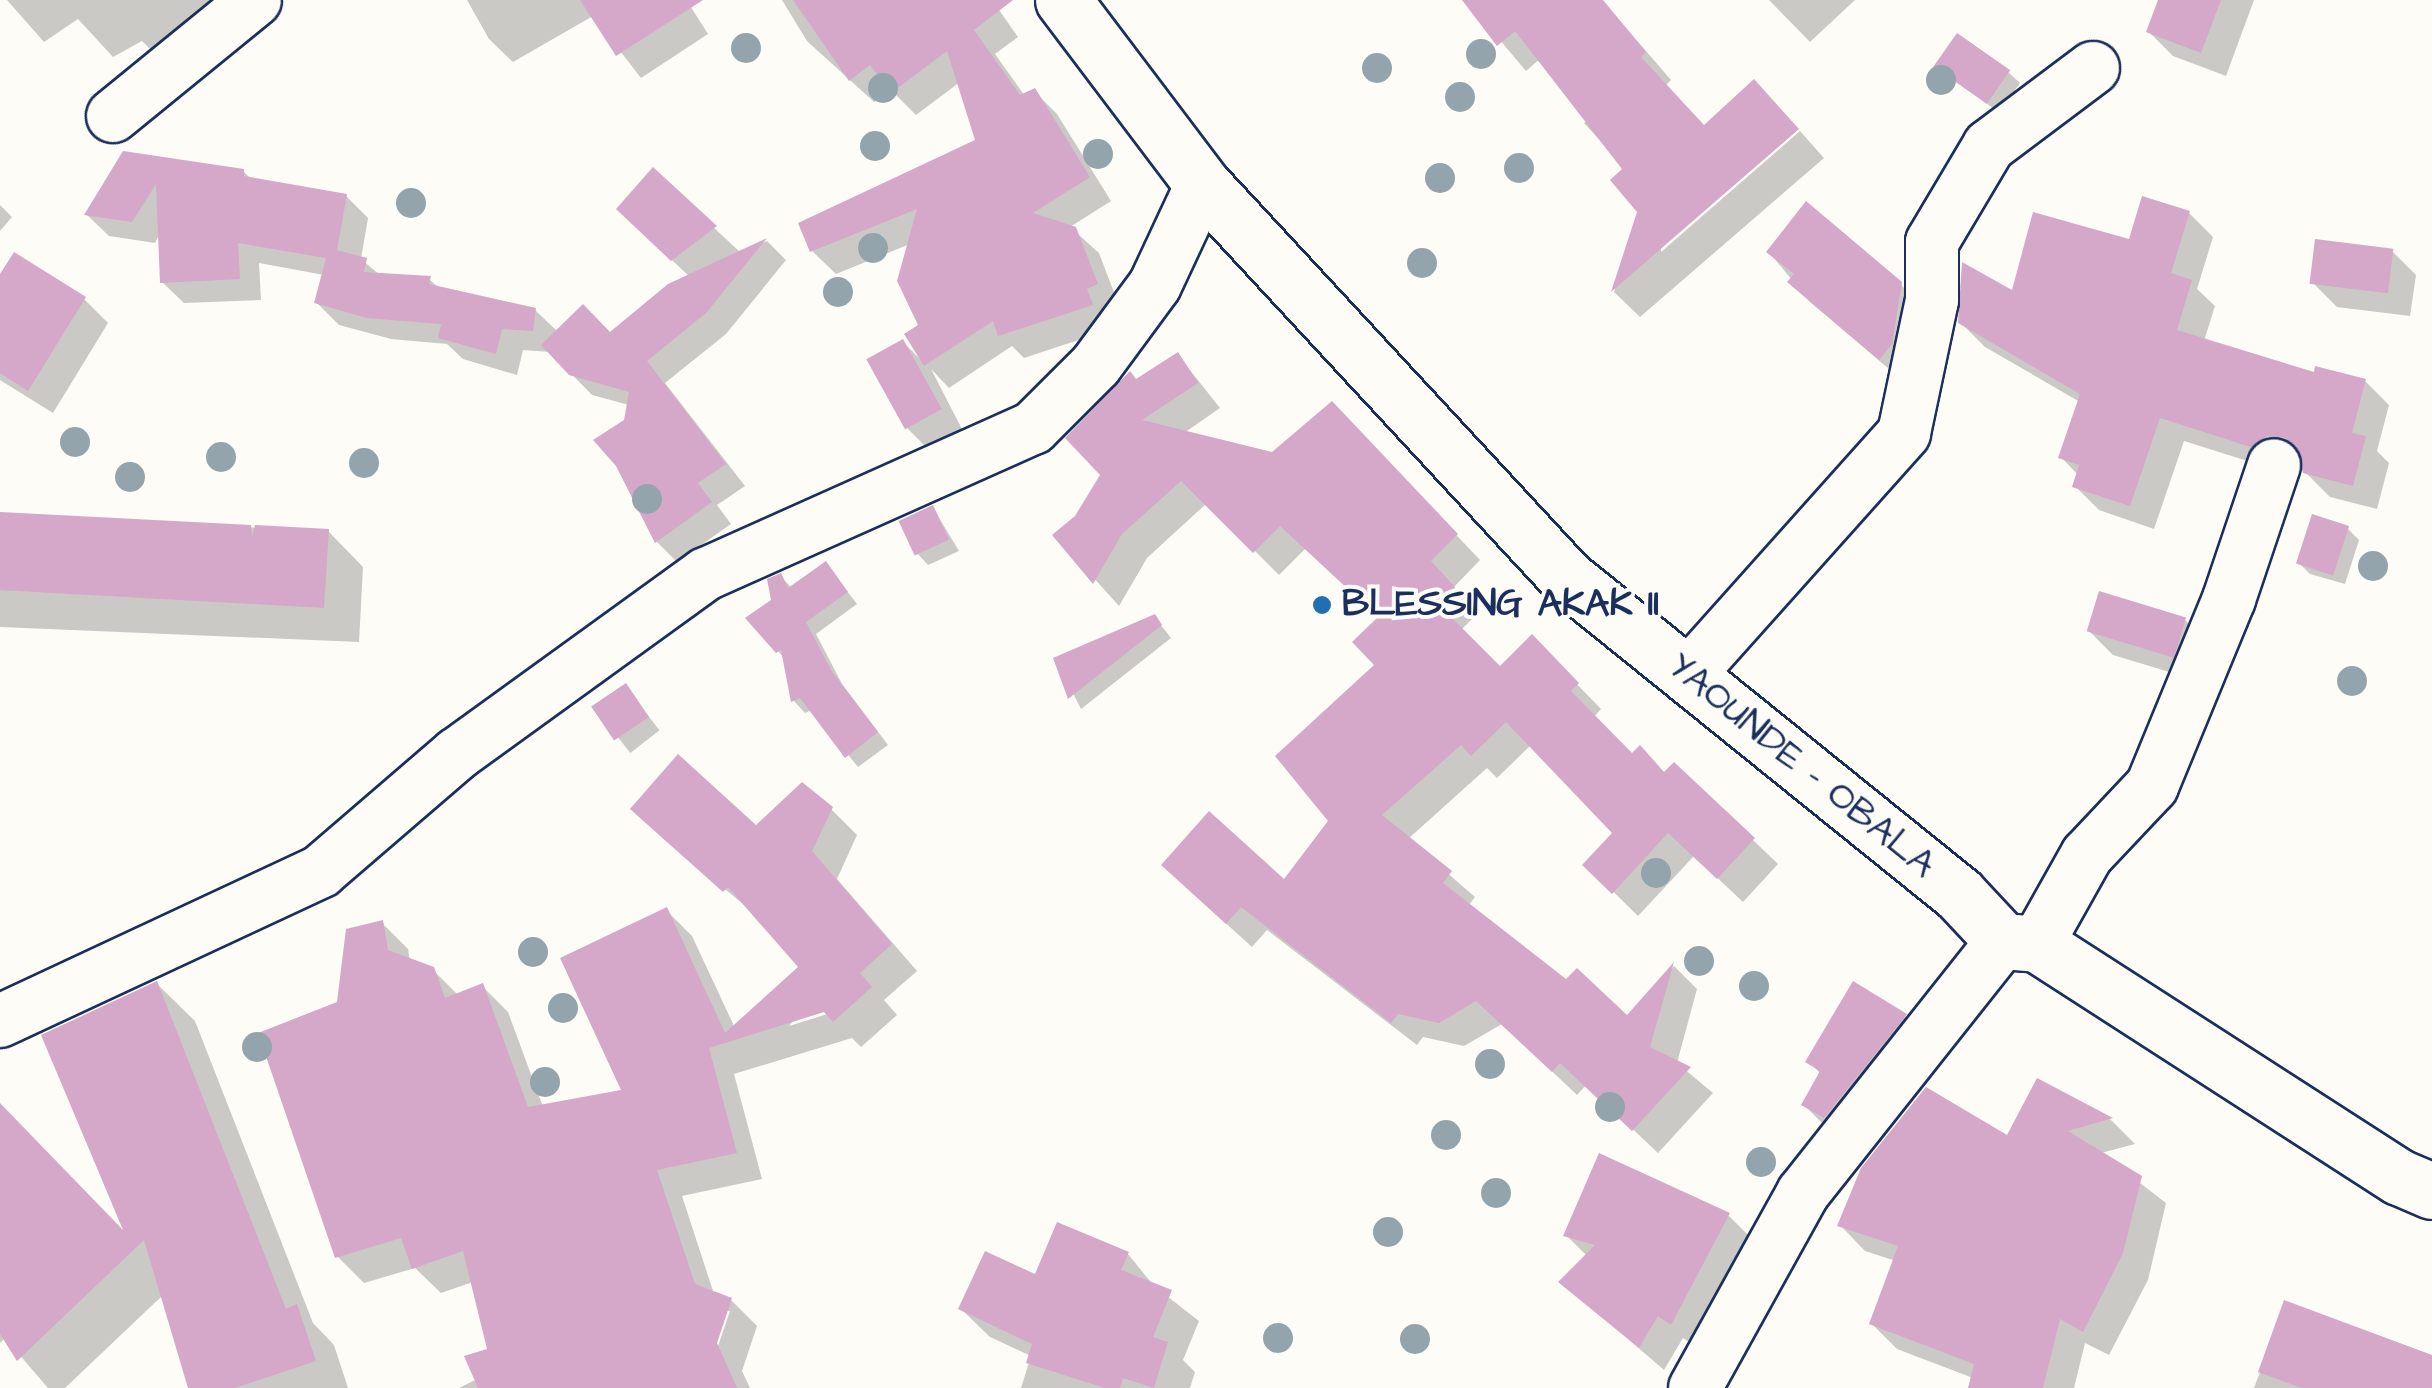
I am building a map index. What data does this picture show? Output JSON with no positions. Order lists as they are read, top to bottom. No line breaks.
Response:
{"streets":{"highway":["YAOUNDE - OBALA"]},"places":["BLESSING AKAK II"]}
